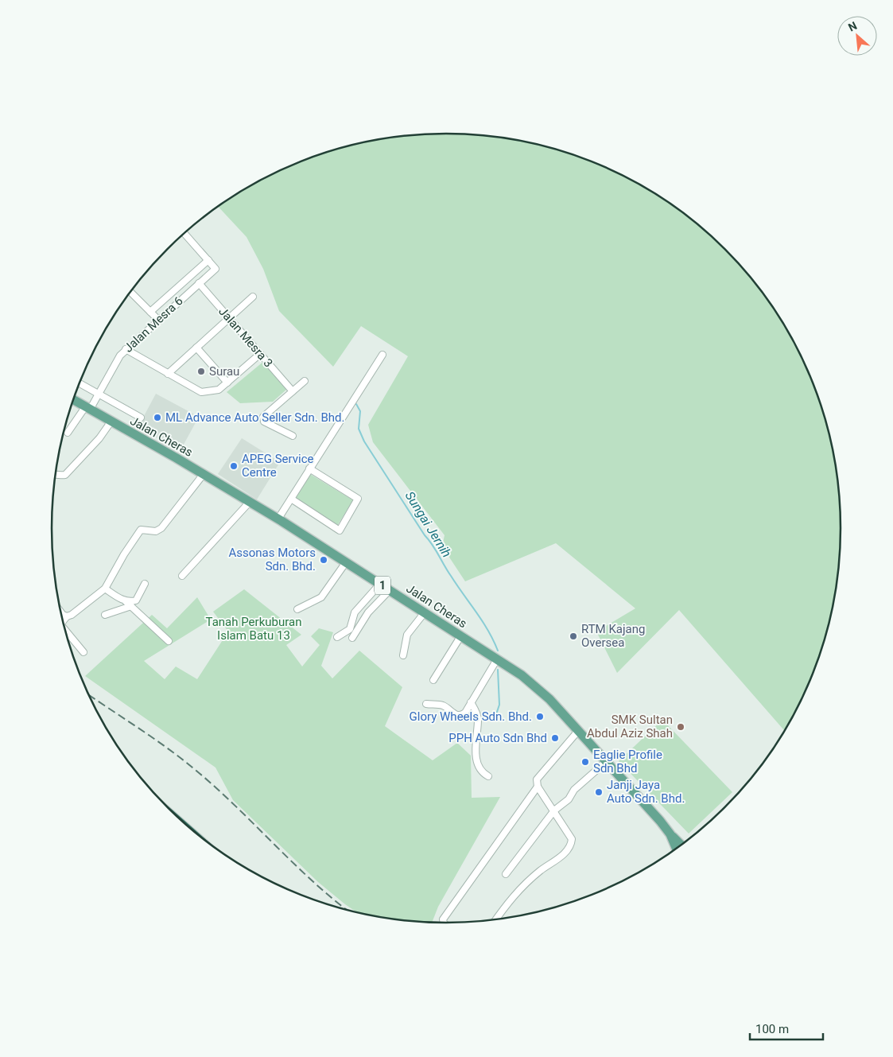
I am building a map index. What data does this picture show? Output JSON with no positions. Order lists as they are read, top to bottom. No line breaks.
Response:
{"streets":{"main road":["Jalan Cheras","1"],"street":["Jalan Mesra 6","Jalan Mesra 3"]},"crossings":[["Jalan Mesra 6","Jalan Mesra 3"],["Jalan Mesra 6","Jalan Cheras"]],"water":["Sungai Jernih"],"parks":["Tanah Perkuburan Islam Batu 13"],"places":["Surau","ML Advance Auto Seller Sdn. Bhd.","APEG Service Centre","Assonas Motors Sdn. Bhd.","RTM Kajang Oversea","Glory Wheels Sdn. Bhd.","SMK Sultan Abdul Aziz Shah","PPH Auto Sdn Bhd","Eaglie Profile Sdn Bhd","Janji Jaya Auto Sdn. Bhd."],"scale_bar":"100 m","north":"top left"}
